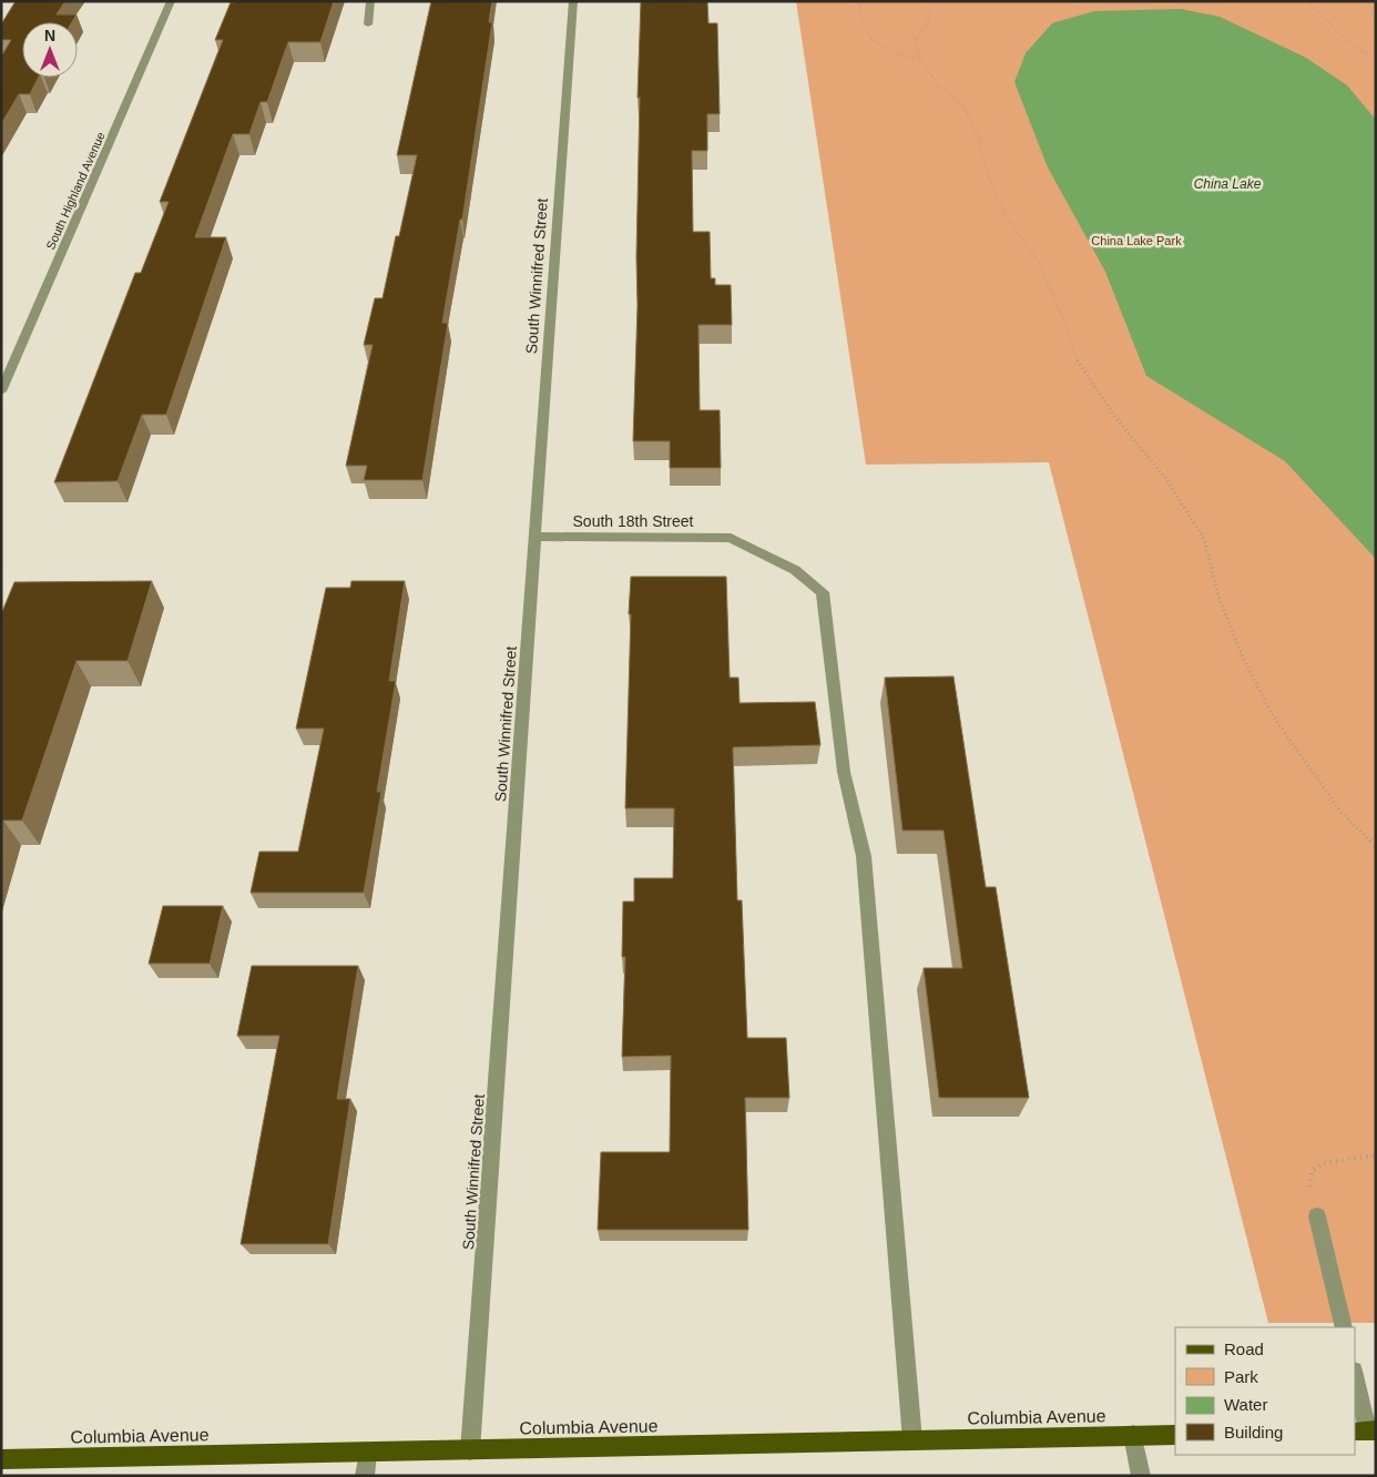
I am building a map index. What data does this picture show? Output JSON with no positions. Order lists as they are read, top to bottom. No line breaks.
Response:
{"streets":{"main road":["Columbia Avenue"],"street":["South Highland Avenue","South Winnifred Street","South 18th Street"]},"crossings":[["South Winnifred Street","South 18th Street"],["South Winnifred Street","Columbia Avenue"],["South 18th Street","Columbia Avenue"]],"water":["China Lake"],"parks":["China Lake Park"],"legend":["Road","Park","Water","Building"],"north":"top"}
